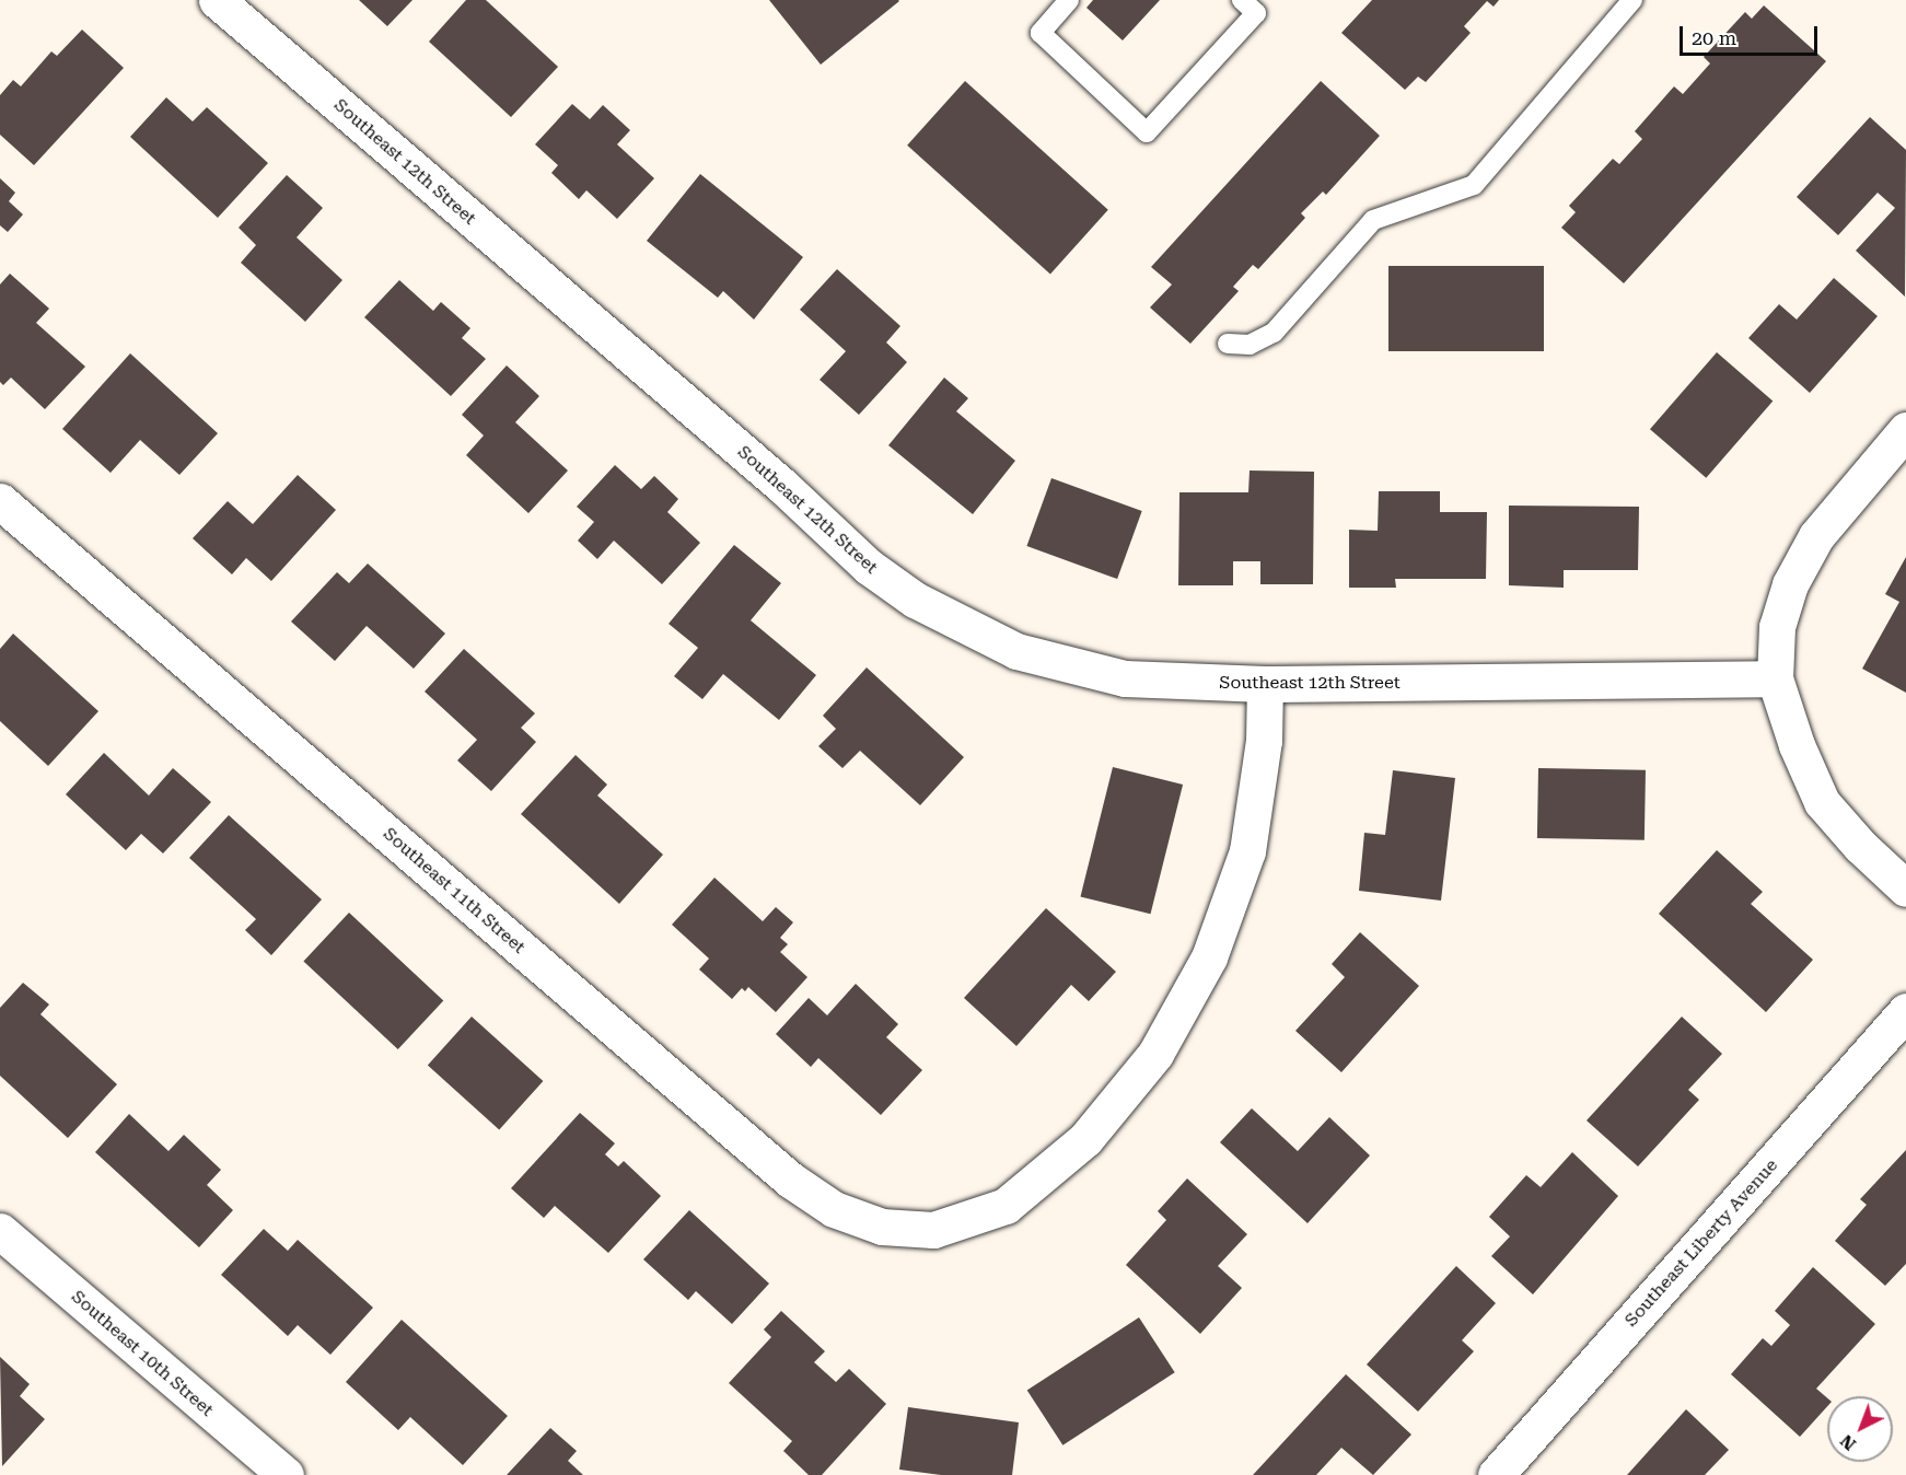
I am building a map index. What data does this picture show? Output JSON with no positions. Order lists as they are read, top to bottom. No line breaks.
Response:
{"streets":{"street":["Southeast 12th Street","Southeast 11th Street","Southeast Liberty Avenue","Southeast 10th Street"]},"crossings":[["Southeast 12th Street","Southeast 11th Street"]],"scale_bar":"20 m","north":"bottom left"}
